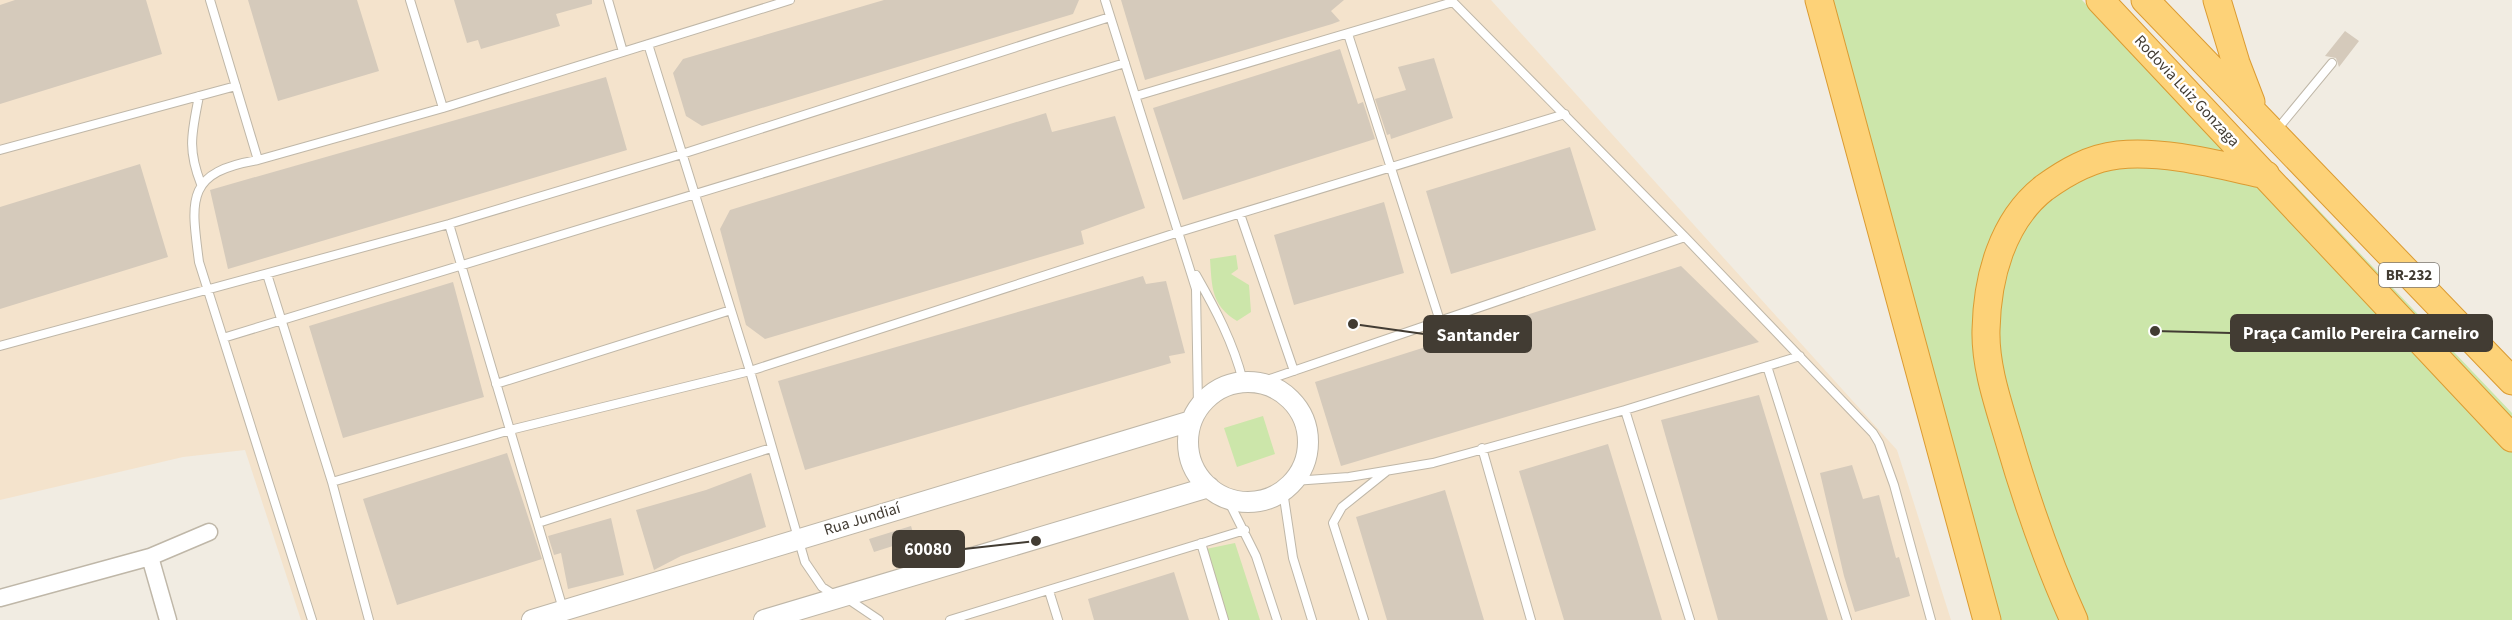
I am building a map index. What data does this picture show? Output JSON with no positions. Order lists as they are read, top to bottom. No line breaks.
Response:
{"streets":{"highway":["Rodovia Luiz Gonzaga","BR-232"],"street":["Rua Jundiaí"]},"crossings":[["Rodovia Luiz Gonzaga","BR-232"]],"places":["Santander","Praça Camilo Pereira Carneiro","60080"]}
